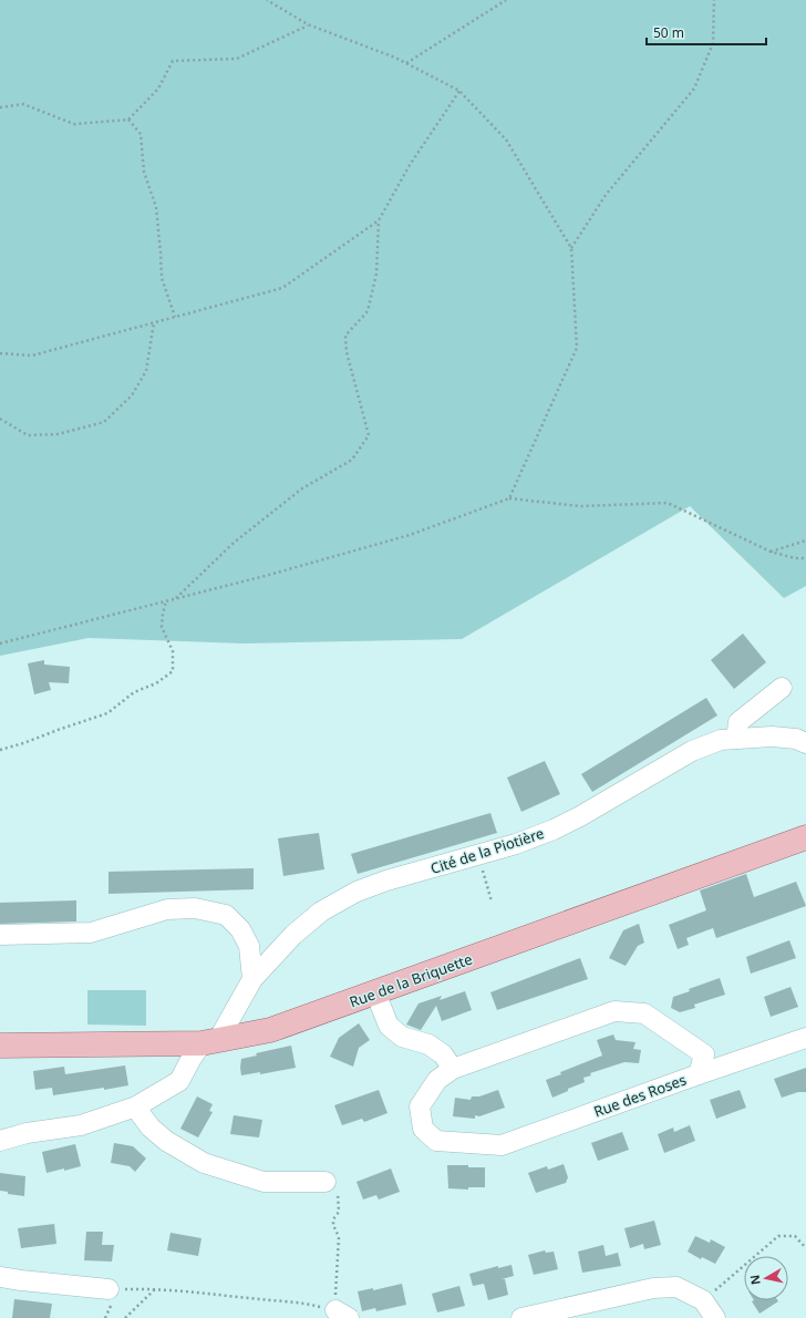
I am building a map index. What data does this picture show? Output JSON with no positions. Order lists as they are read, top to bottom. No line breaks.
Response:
{"streets":{"main road":["Rue de la Briquette"],"street":["Cité de la Piotière","Rue des Roses"]},"crossings":[["Cité de la Piotière","Rue de la Briquette"]],"scale_bar":"50 m","north":"left"}
